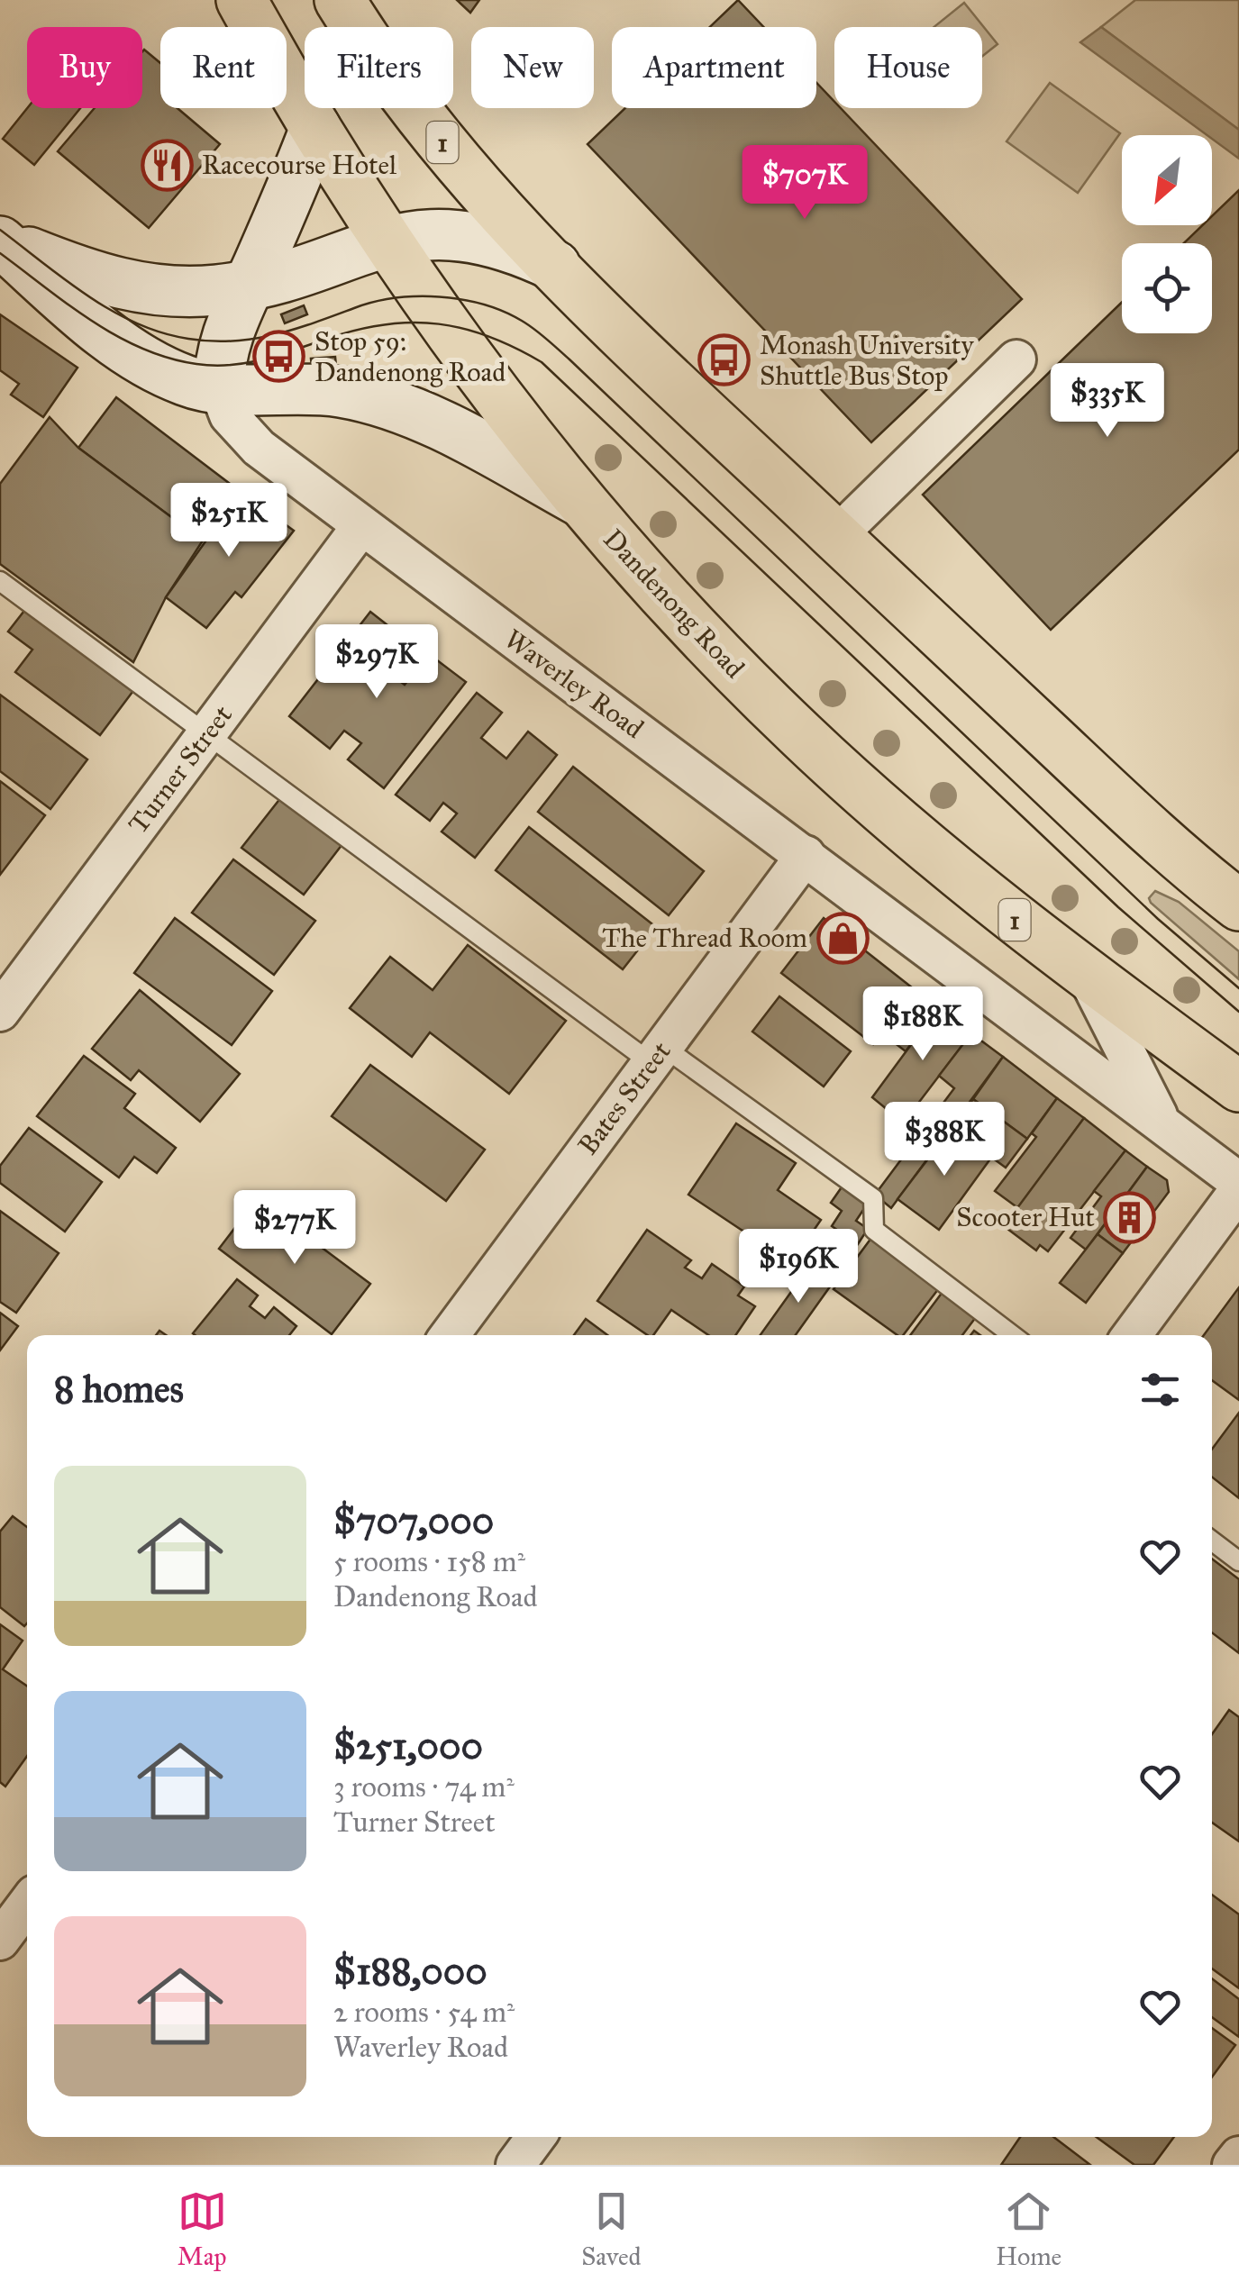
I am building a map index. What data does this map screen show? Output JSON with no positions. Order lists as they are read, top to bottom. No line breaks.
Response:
{"streets":{"highway":["1","Dandenong Road"],"street":["Waverley Road","Turner Street","Bates Street"]},"crossings":[["Dandenong Road","Waverley Road"],["Waverley Road","Turner Street"],["Waverley Road","Bates Street"]],"places":{"restaurant":["Racecourse Hotel"],"bus stop":["Stop 59: Dandenong Road","Monash University Shuttle Bus Stop"],"shop":["The Thread Room"],"building":["Scooter Hut"]},"north":"bottom left","page":{"chip":["Buy","Rent","Filters","New","Apartment","House"],"price":["$707K","$335K","$251K","$297K","$188K","$388K","$277K","$196K"],"heading":"8 homes","list":[{"name":"$707,000","note":"5 rooms · 158 m² · Dandenong Road"},{"name":"$251,000","note":"3 rooms · 74 m² · Turner Street"},{"name":"$188,000","note":"2 rooms · 54 m² · Waverley Road"}],"tabs":["Map","Saved","Home"]}}
